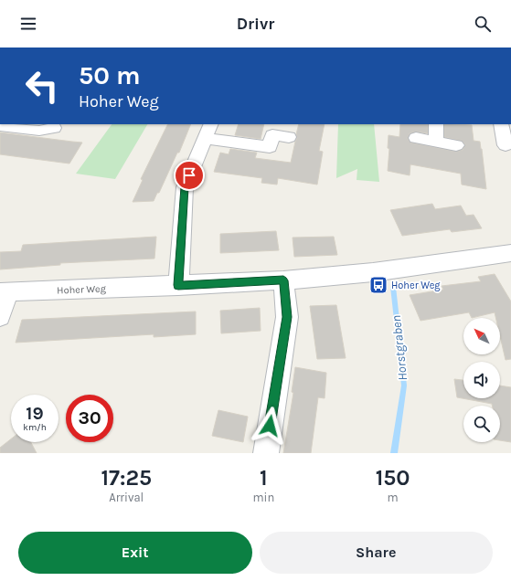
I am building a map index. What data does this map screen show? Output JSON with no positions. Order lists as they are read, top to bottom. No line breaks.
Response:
{"streets":{"street":["Hoher Weg"]},"water":["Horstgraben"],"places":{"bus stop":["Hoher Weg"]},"north":"top left","page":{"header":"Drivr","turn":["50 m","Hoher Weg"],"speed":"19 km/h","limit":"30","eta":["17:25","Arrival","1","min","150","m"],"buttons":["Exit","Share"]}}
